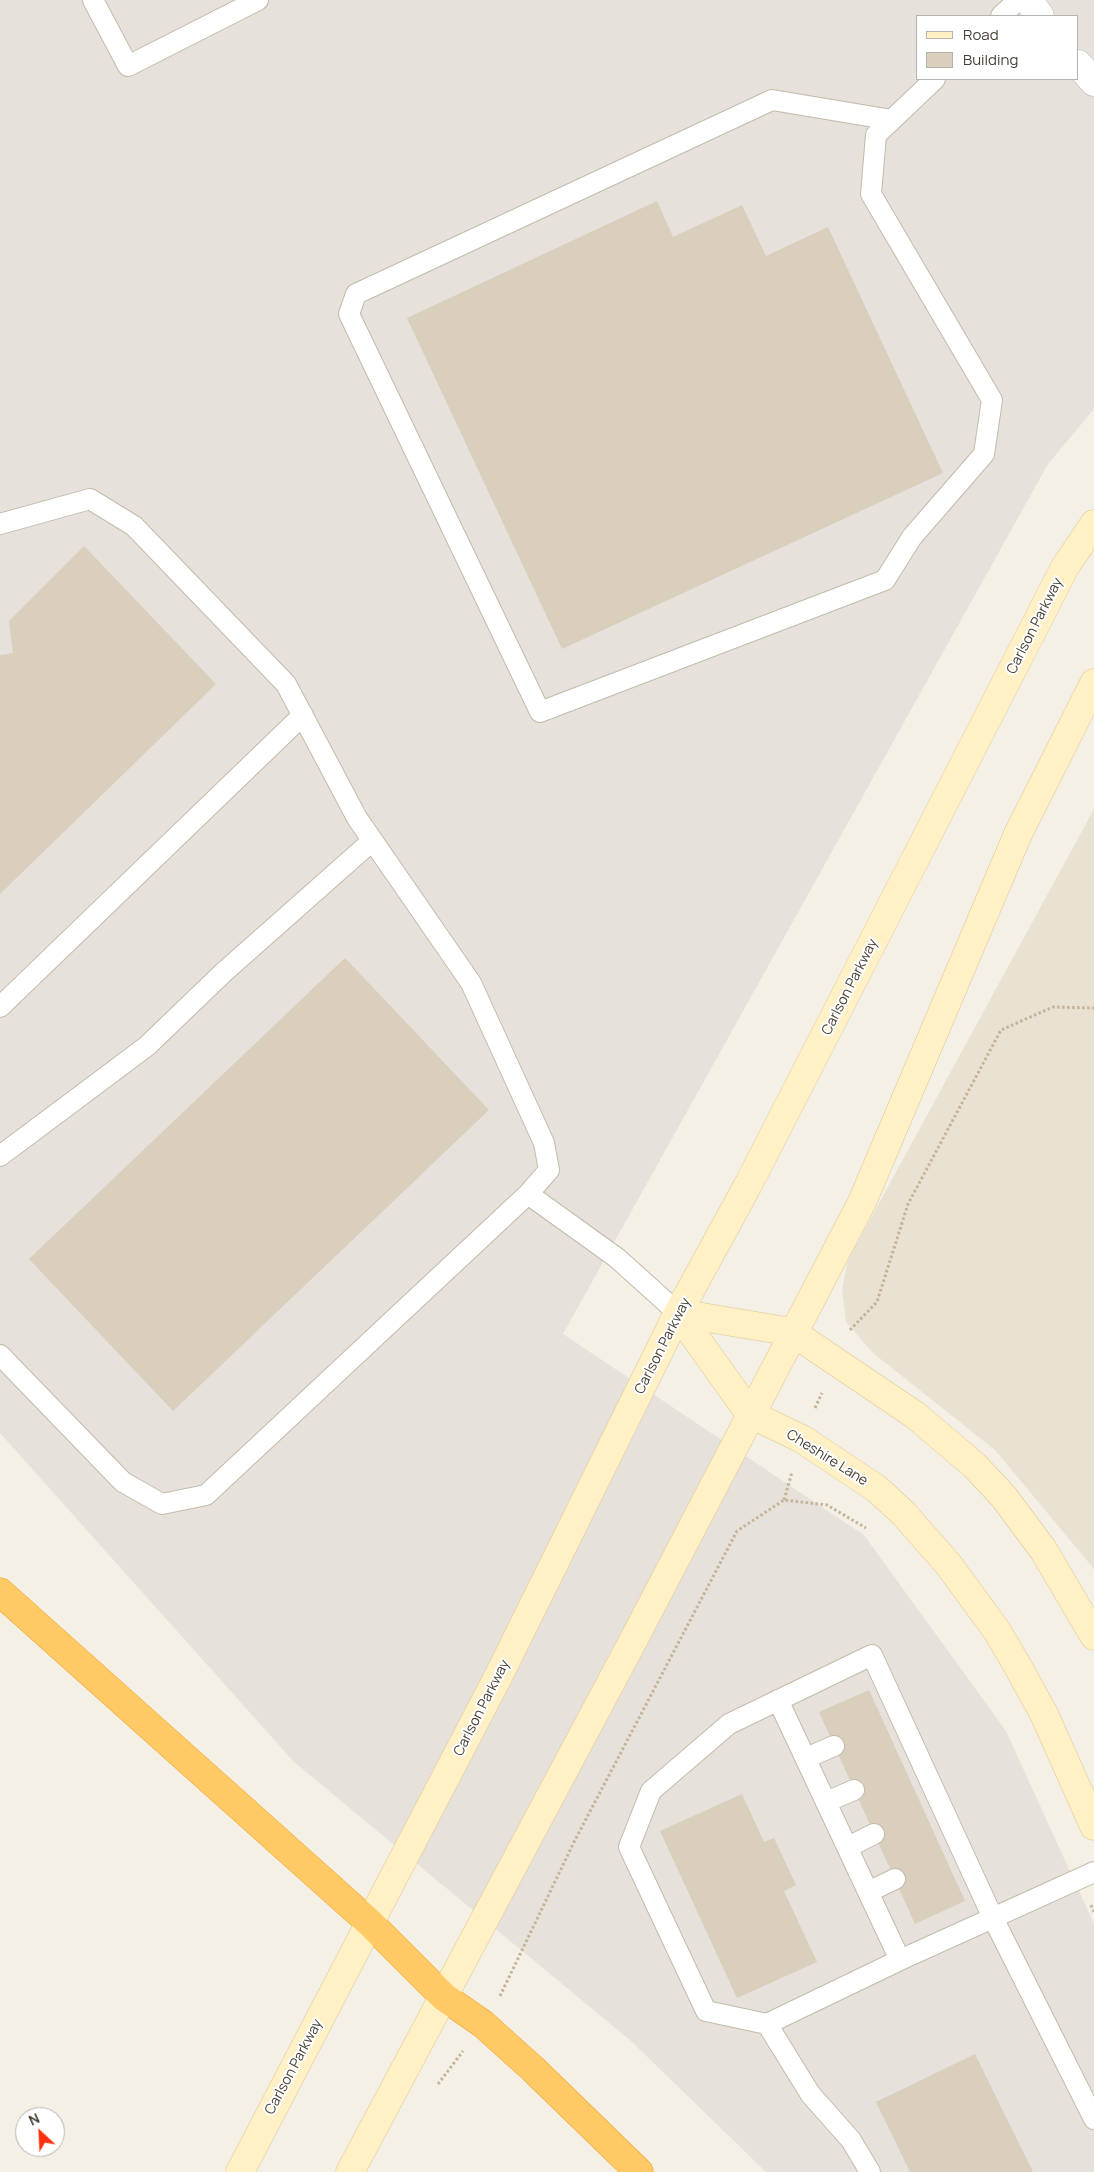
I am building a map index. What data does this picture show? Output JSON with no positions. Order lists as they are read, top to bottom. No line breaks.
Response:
{"streets":{"main road":["Carlson Parkway","Cheshire Lane"]},"crossings":[["Carlson Parkway","Cheshire Lane"]],"legend":["Road","Building"],"north":"top left"}
